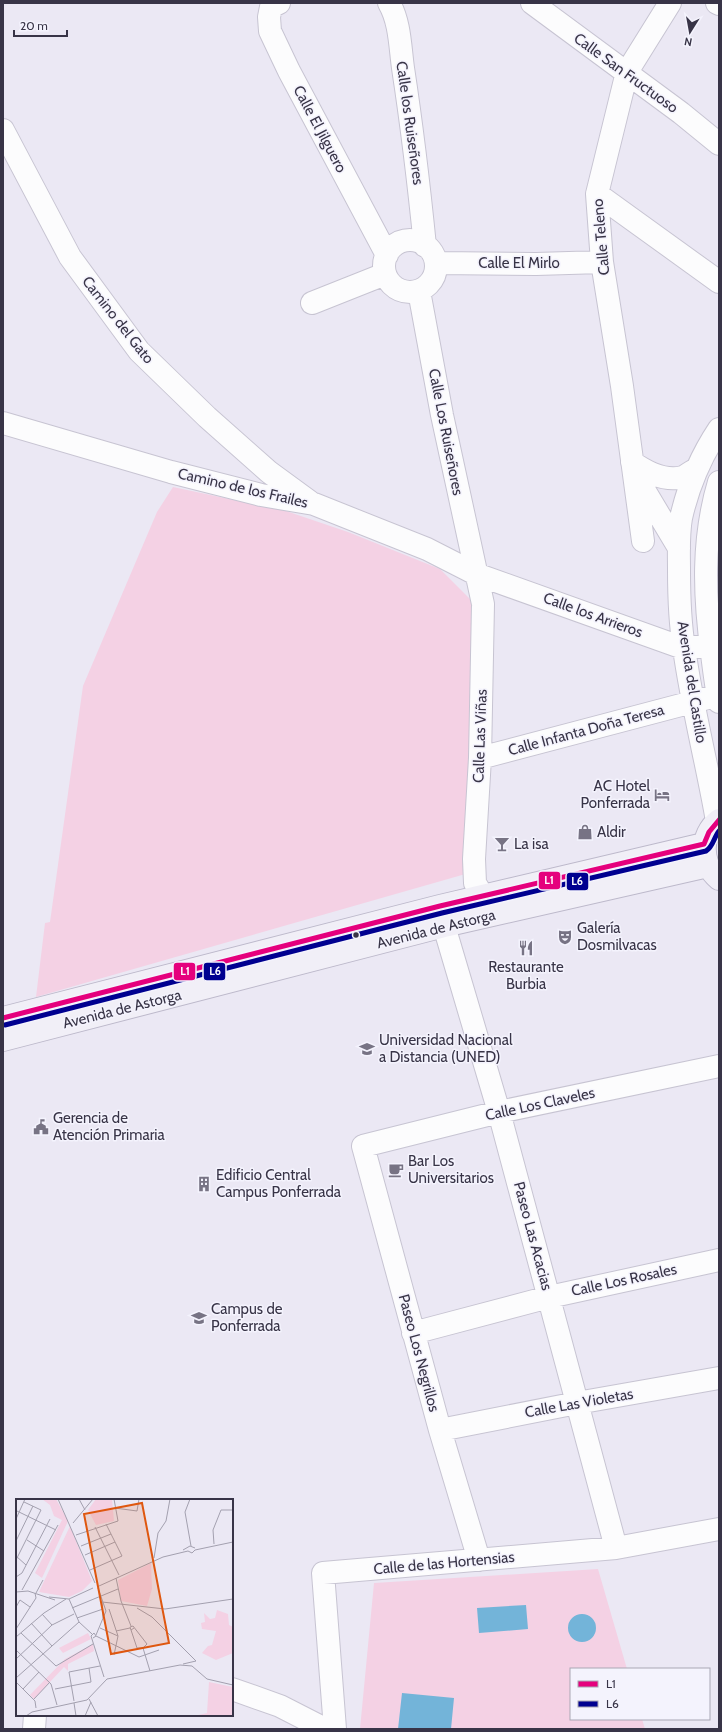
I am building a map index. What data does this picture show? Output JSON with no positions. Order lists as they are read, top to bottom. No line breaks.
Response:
{"streets":{"main road":["Avenida de Astorga"],"street":["Calle San Fructuoso","Calle los Ruiseñores","Calle El Jilguero","Calle Teleno","Calle El Mirlo","Camino del Gato","Calle Los Ruiseñores","Camino de los Frailes","Calle los Arrieros","Avenida del Castillo","Calle Infanta Doña Teresa","Calle Las Viñas","Calle Los Claveles","Paseo Las Acacias","Calle Los Rosales","Paseo Los Negrillos","Calle Las Violetas","Calle de las Hortensias"]},"crossings":[["Calle San Fructuoso","Calle Teleno"],["Calle los Ruiseñores","Calle El Jilguero"],["Calle los Ruiseñores","Calle El Mirlo"],["Calle los Ruiseñores","Calle Los Ruiseñores"],["Calle El Jilguero","Calle El Mirlo"],["Calle El Jilguero","Calle Los Ruiseñores"],["Calle Teleno","Calle El Mirlo"],["Calle Teleno","Avenida del Castillo"],["Calle El Mirlo","Calle Los Ruiseñores"],["Camino del Gato","Camino de los Frailes"],["Calle Los Ruiseñores","Camino de los Frailes"],["Calle Los Ruiseñores","Calle los Arrieros"],["Calle Los Ruiseñores","Calle Las Viñas"],["Camino de los Frailes","Calle los Arrieros"],["Camino de los Frailes","Calle Las Viñas"],["Calle los Arrieros","Avenida del Castillo"],["Calle los Arrieros","Calle Las Viñas"],["Avenida del Castillo","Calle Infanta Doña Teresa"],["Calle Infanta Doña Teresa","Calle Las Viñas"],["Calle Las Viñas","Avenida de Astorga"],["Avenida de Astorga","Paseo Las Acacias"],["Calle Los Claveles","Paseo Las Acacias"],["Calle Los Claveles","Paseo Los Negrillos"],["Paseo Las Acacias","Calle Los Rosales"],["Paseo Las Acacias","Calle Las Violetas"],["Paseo Las Acacias","Calle de las Hortensias"],["Calle Los Rosales","Paseo Los Negrillos"],["Paseo Los Negrillos","Calle Las Violetas"],["Paseo Los Negrillos","Calle de las Hortensias"]],"places":{"hotel":["AC Hotel Ponferrada"],"shop":["Aldir"],"bar":["La isa"],"theatre":["Galería Dosmilvacas"],"restaurant":["Restaurante Burbia"],"school or university":["Universidad Nacional a Distancia (UNED)","Campus de Ponferrada"],"public building":["Gerencia de Atención Primaria"],"cafe":["Bar Los Universitarios"],"building":["Edificio Central Campus Ponferrada"]},"lines":["transit line L1","transit line L6"],"legend":["L1","L6"],"scale_bar":"20 m","north":"bottom"}
